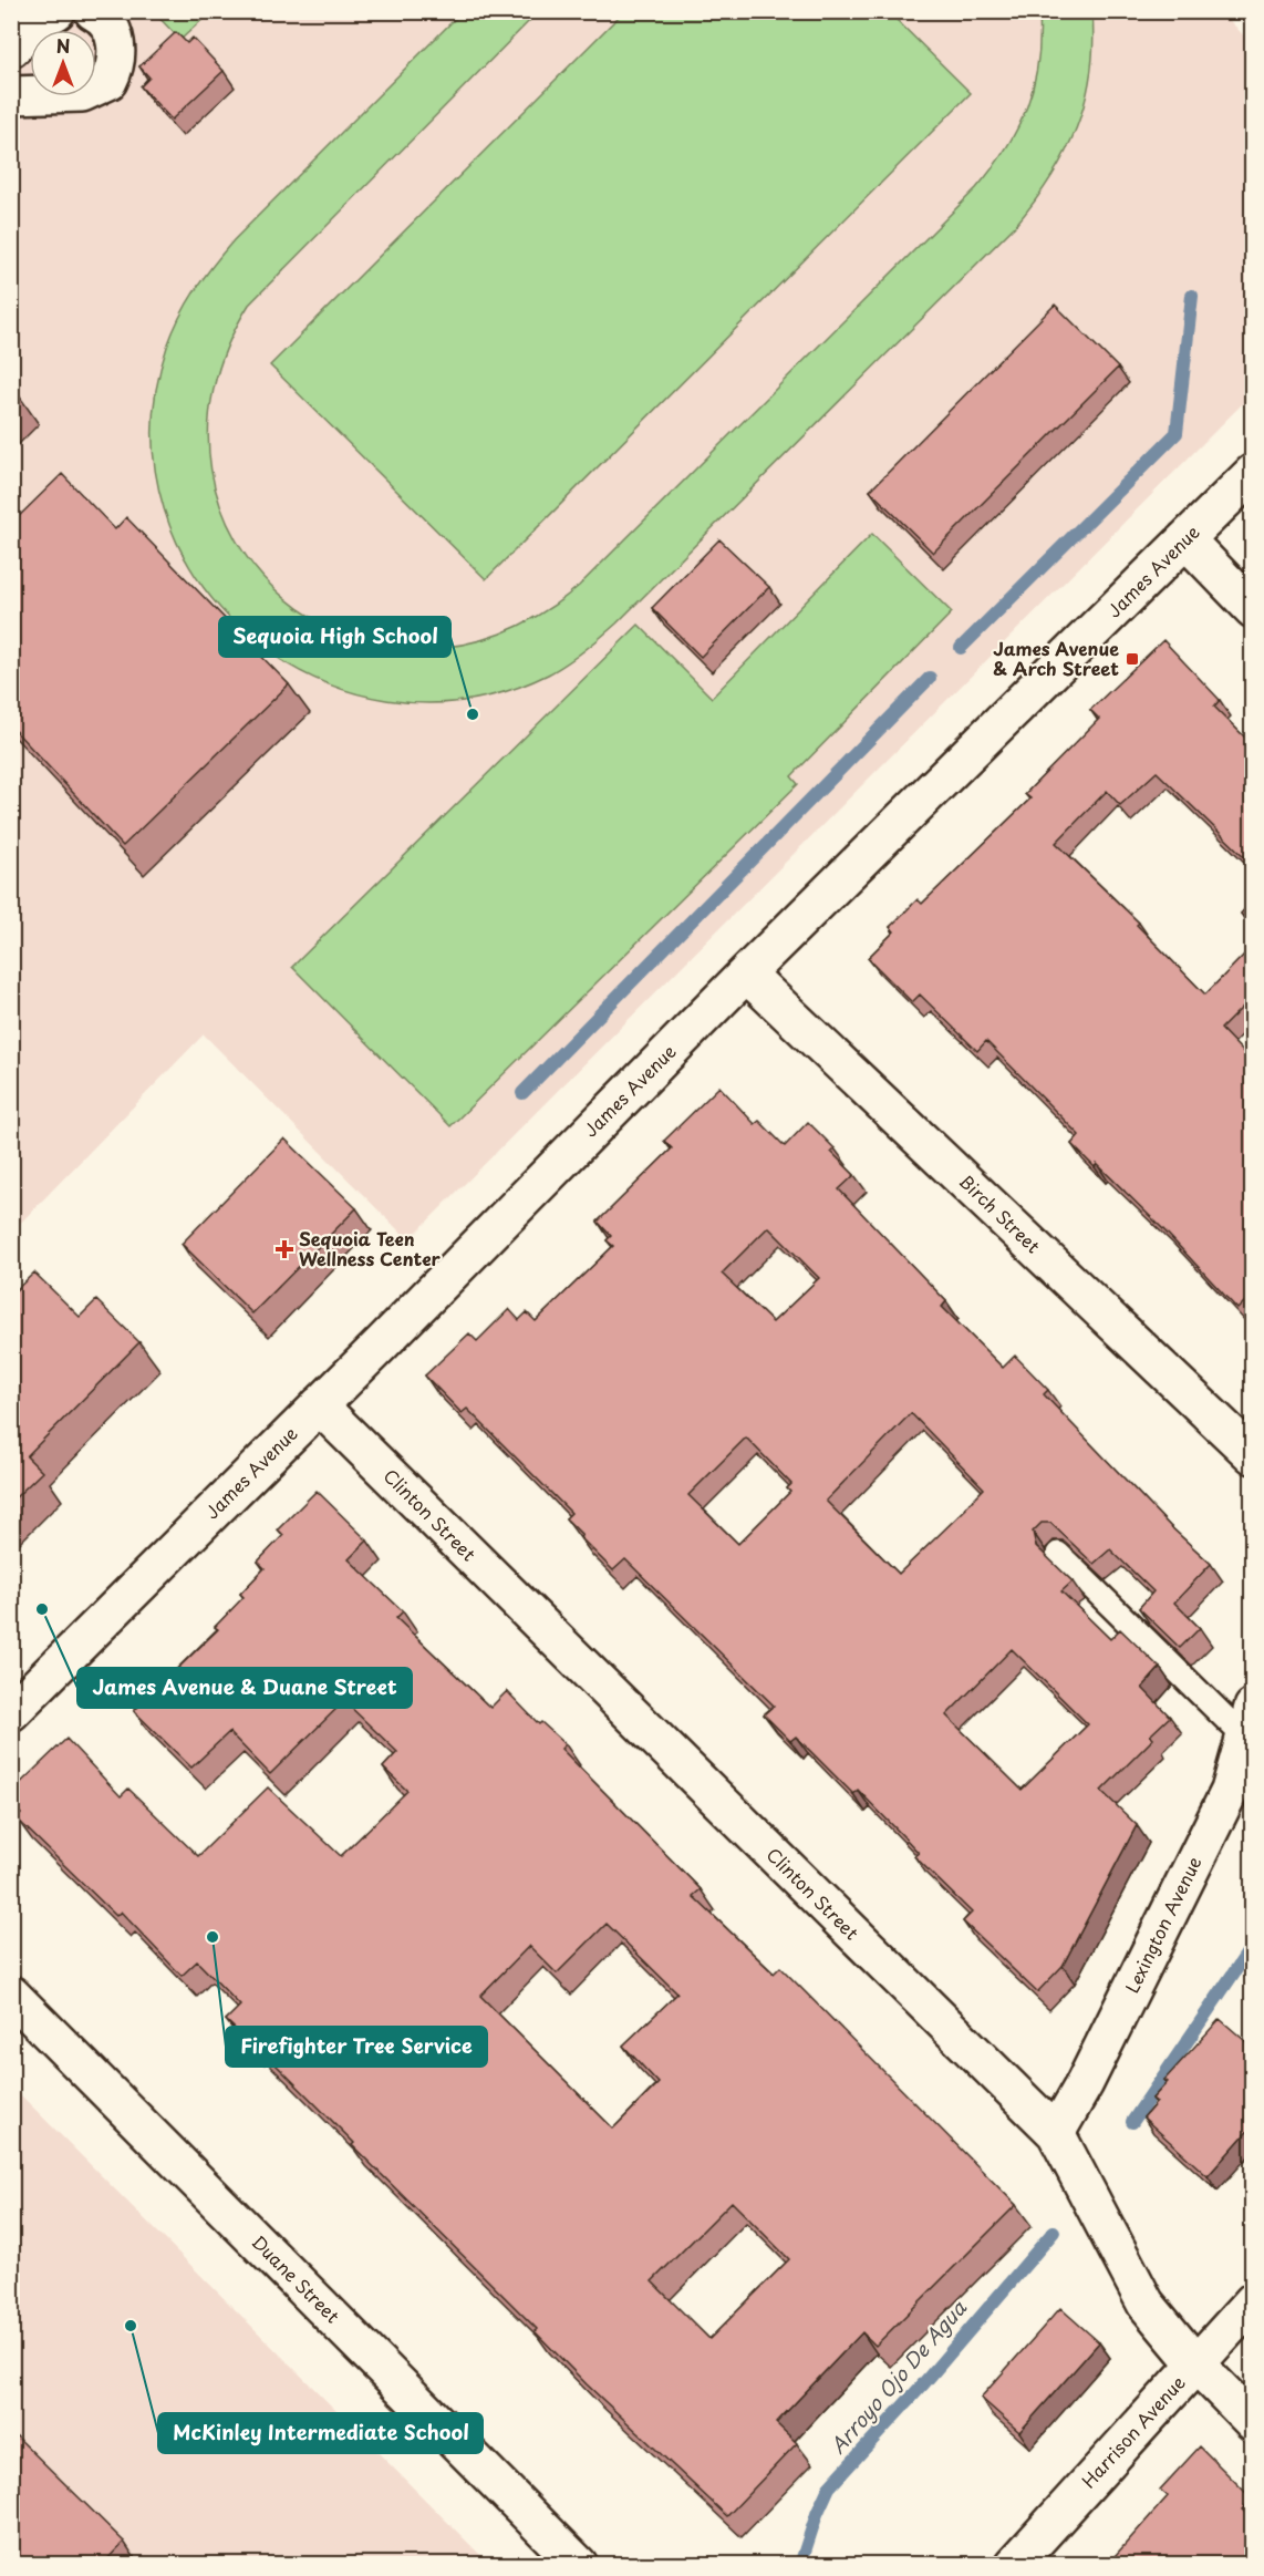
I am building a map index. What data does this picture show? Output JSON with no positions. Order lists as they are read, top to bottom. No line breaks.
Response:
{"streets":{"street":["James Avenue","Birch Street","Clinton Street","Lexington Avenue","Duane Street","Harrison Avenue"]},"crossings":[["James Avenue","Birch Street"],["James Avenue","Clinton Street"],["Clinton Street","Lexington Avenue"],["Clinton Street","Harrison Avenue"]],"water":["Arroyo Ojo De Agua"],"places":{"transit":["James Avenue & Arch Street"],"other":["Sequoia High School","James Avenue & Duane Street","Firefighter Tree Service","McKinley Intermediate School"],"health":["Sequoia Teen Wellness Center"]},"north":"top"}
